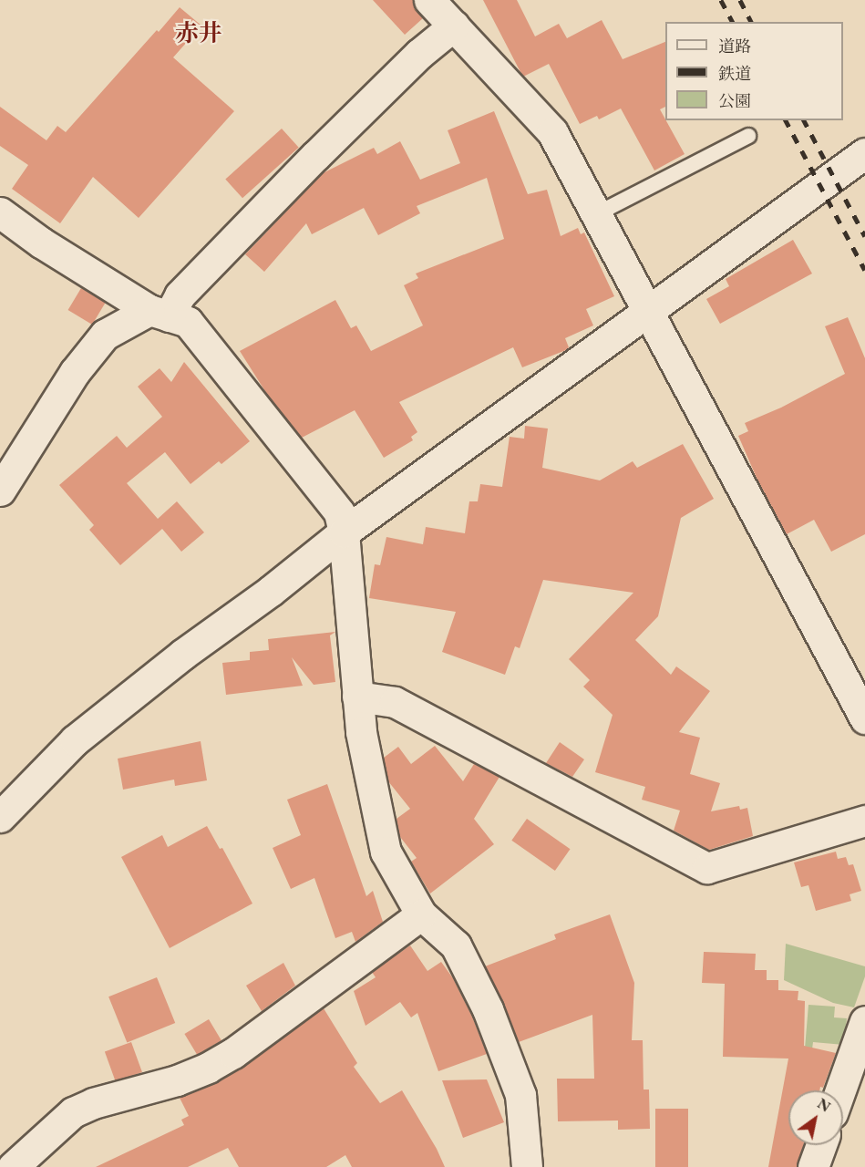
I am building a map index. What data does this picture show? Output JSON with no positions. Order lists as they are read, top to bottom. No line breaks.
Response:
{"districts":["赤井"],"legend":["道路","鉄道","公園"],"north":"top right"}
